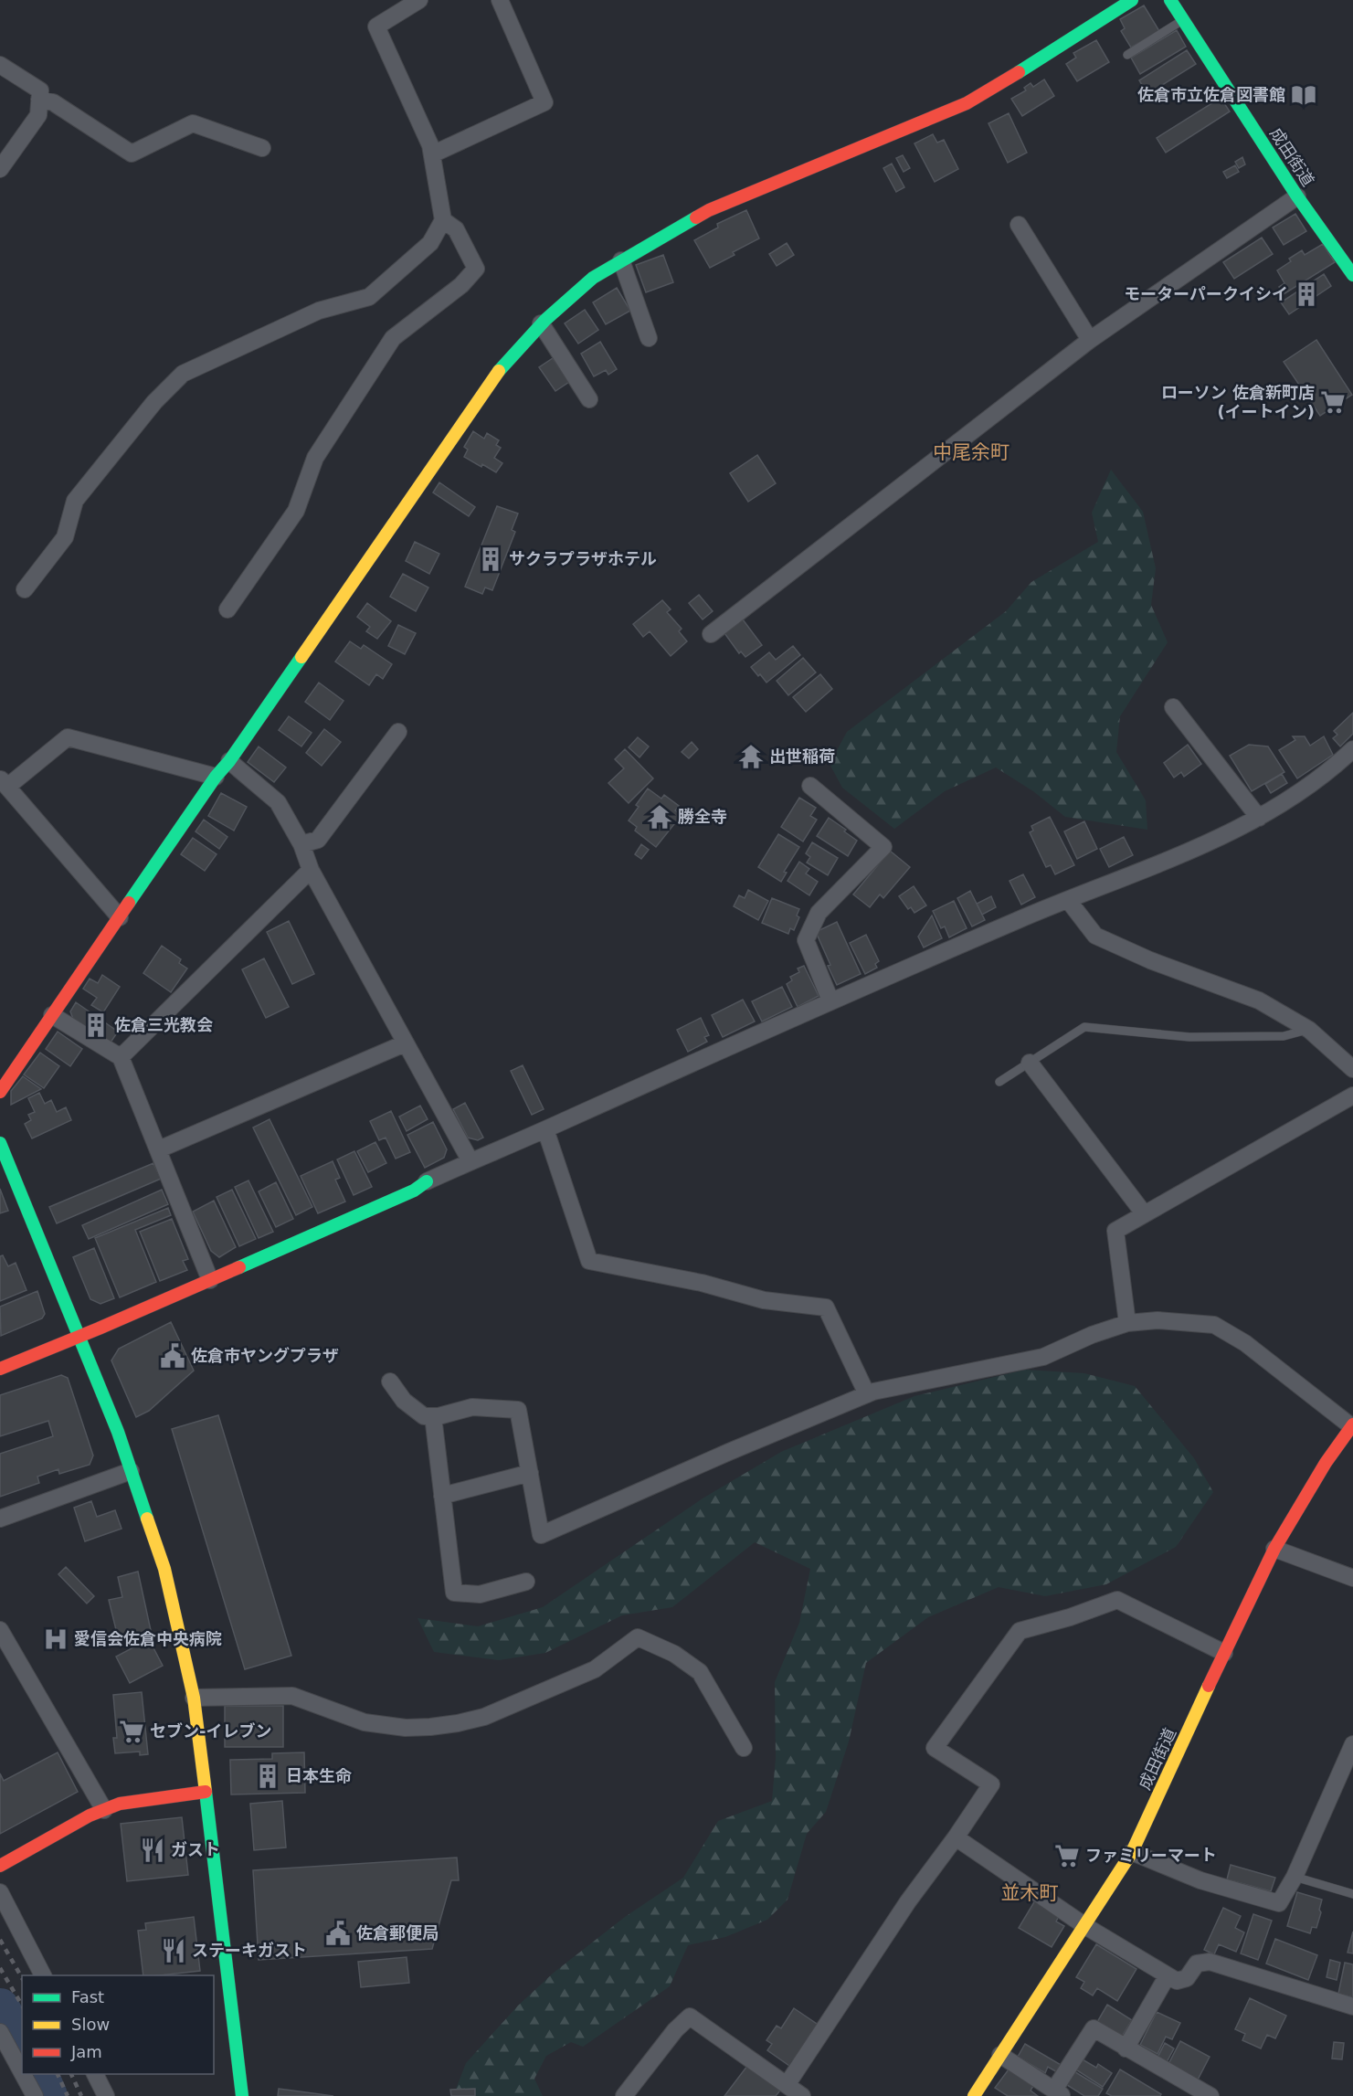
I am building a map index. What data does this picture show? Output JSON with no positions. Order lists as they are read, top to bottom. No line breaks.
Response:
{"streets":{"main road":["成田街道"]},"districts":["中尾余町","並木町"],"places":{"library":["佐倉市立佐倉図書館"],"building":["モーターパークイシイ","サクラプラザホテル","佐倉三光教会","日本生命"],"supermarket":["ローソン 佐倉新町店 (イートイン)","セブン-イレブン","ファミリーマート"],"temple":["出世稲荷","勝全寺"],"public building":["佐倉市ヤングプラザ","佐倉郵便局"],"hospital":["愛信会佐倉中央病院"],"restaurant":["ガスト","ステーキガスト"]},"legend":["Fast","Slow","Jam"]}
